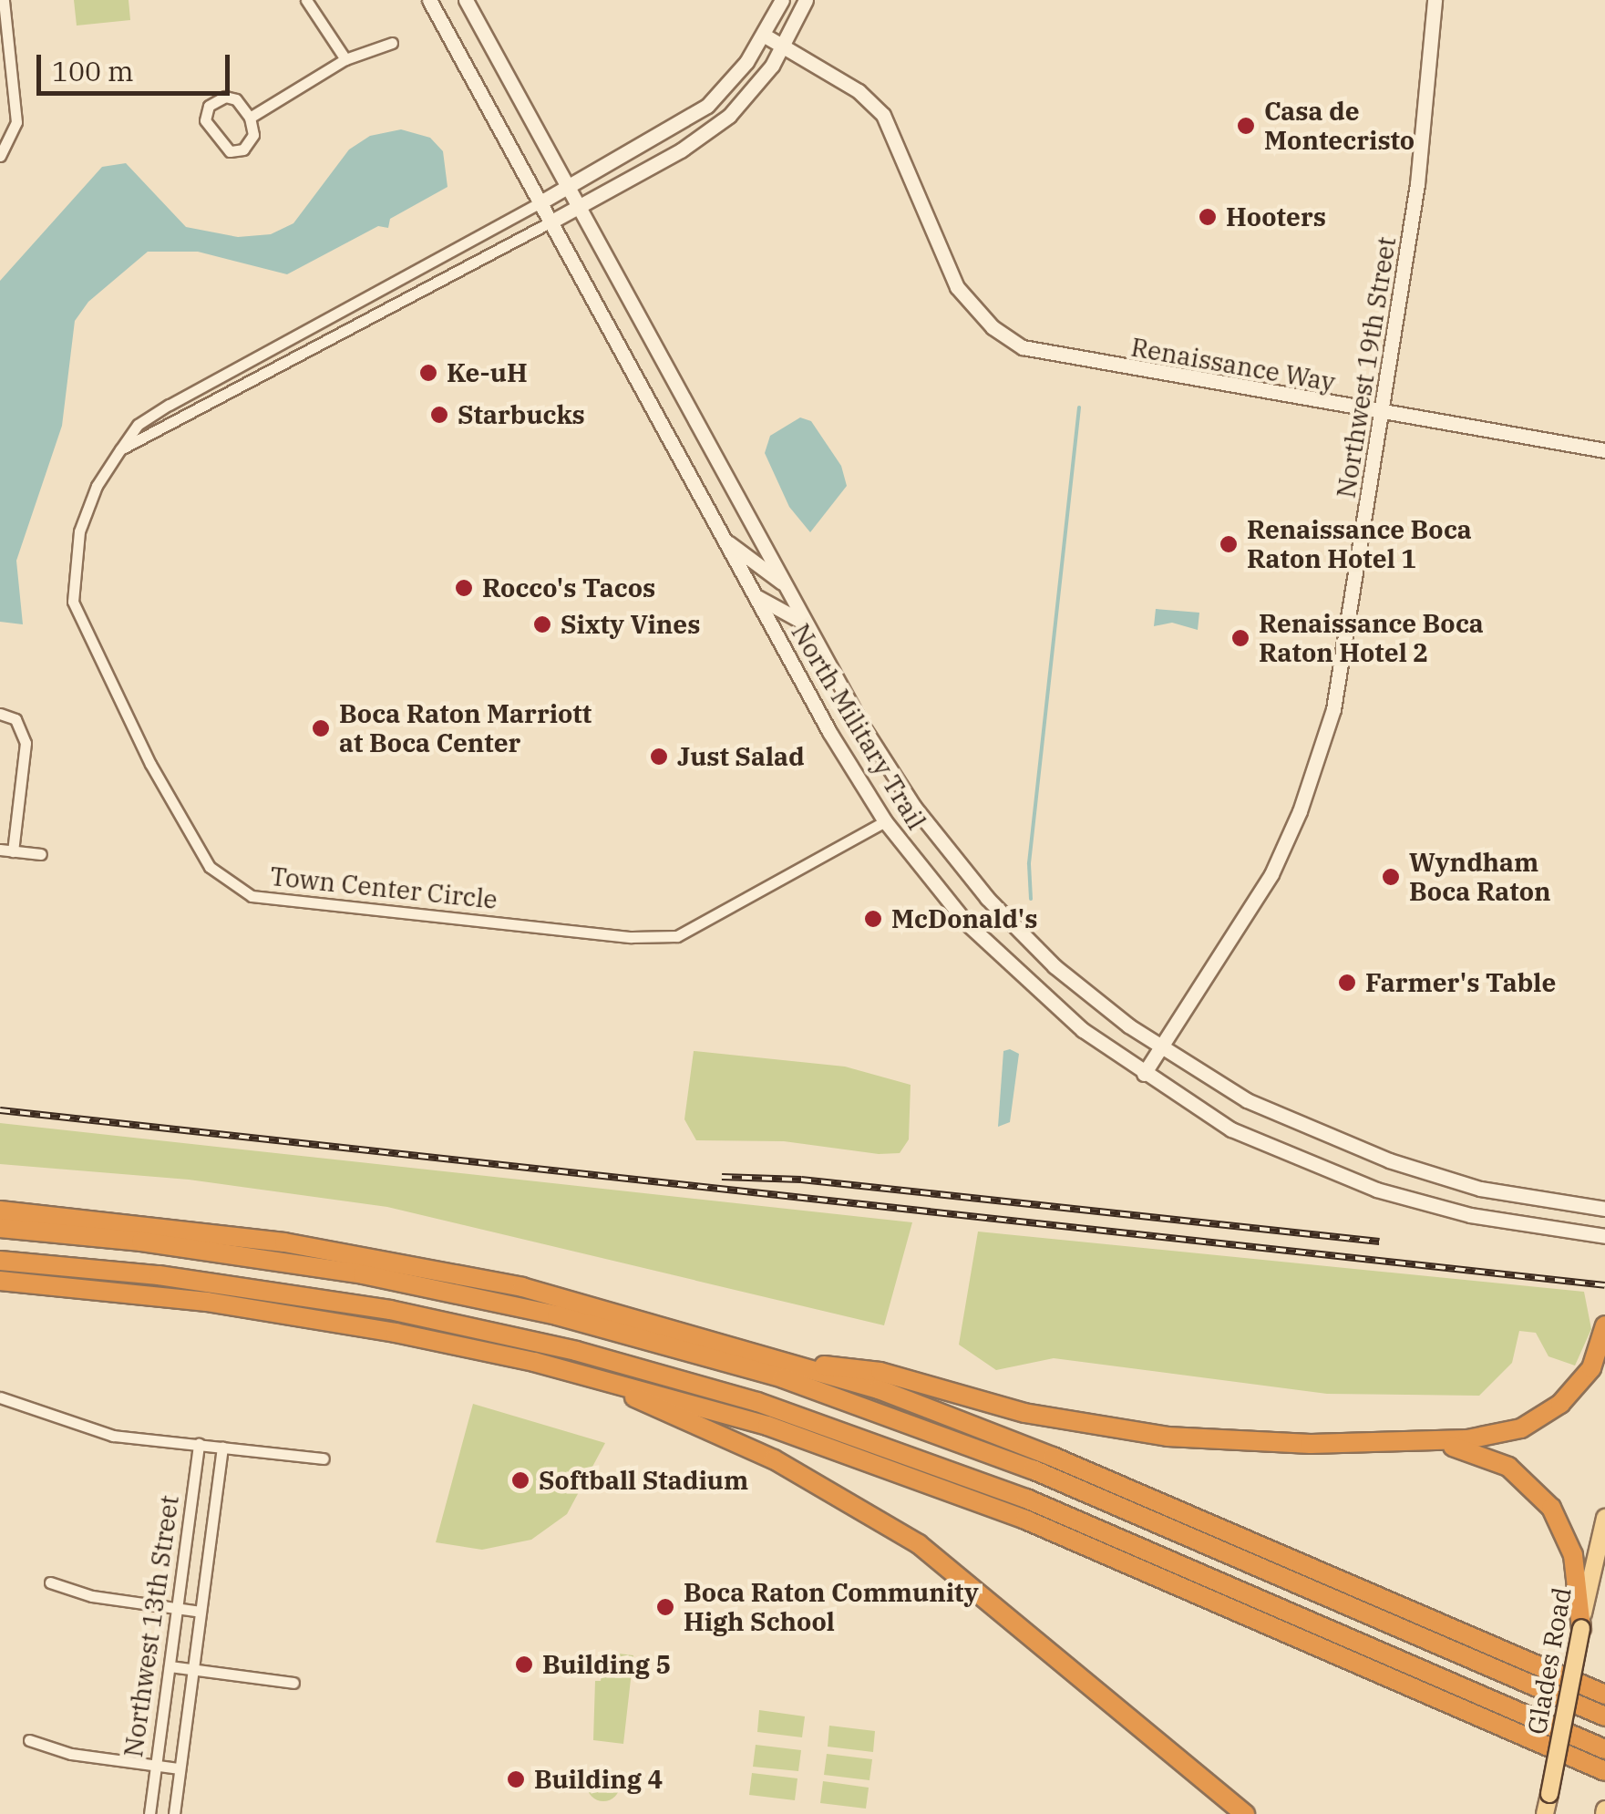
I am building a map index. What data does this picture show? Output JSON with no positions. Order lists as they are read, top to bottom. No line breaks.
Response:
{"streets":{"main road":["Renaissance Way","Northwest 19th Street","North Military Trail","Glades Road"],"street":["Town Center Circle","Northwest 13th Street"]},"crossings":[["Renaissance Way","Northwest 19th Street"],["Northwest 19th Street","North Military Trail"],["North Military Trail","Town Center Circle"]],"places":["Casa de Montecristo","Hooters","Ke-uH","Starbucks","Renaissance Boca Raton Hotel 1","Rocco's Tacos","Sixty Vines","Renaissance Boca Raton Hotel 2","Boca Raton Marriott at Boca Center","Just Salad","Wyndham Boca Raton","McDonald's","Farmer's Table","Softball Stadium","Boca Raton Community High School","Building 5","Building 4"],"scale_bar":"100 m"}
